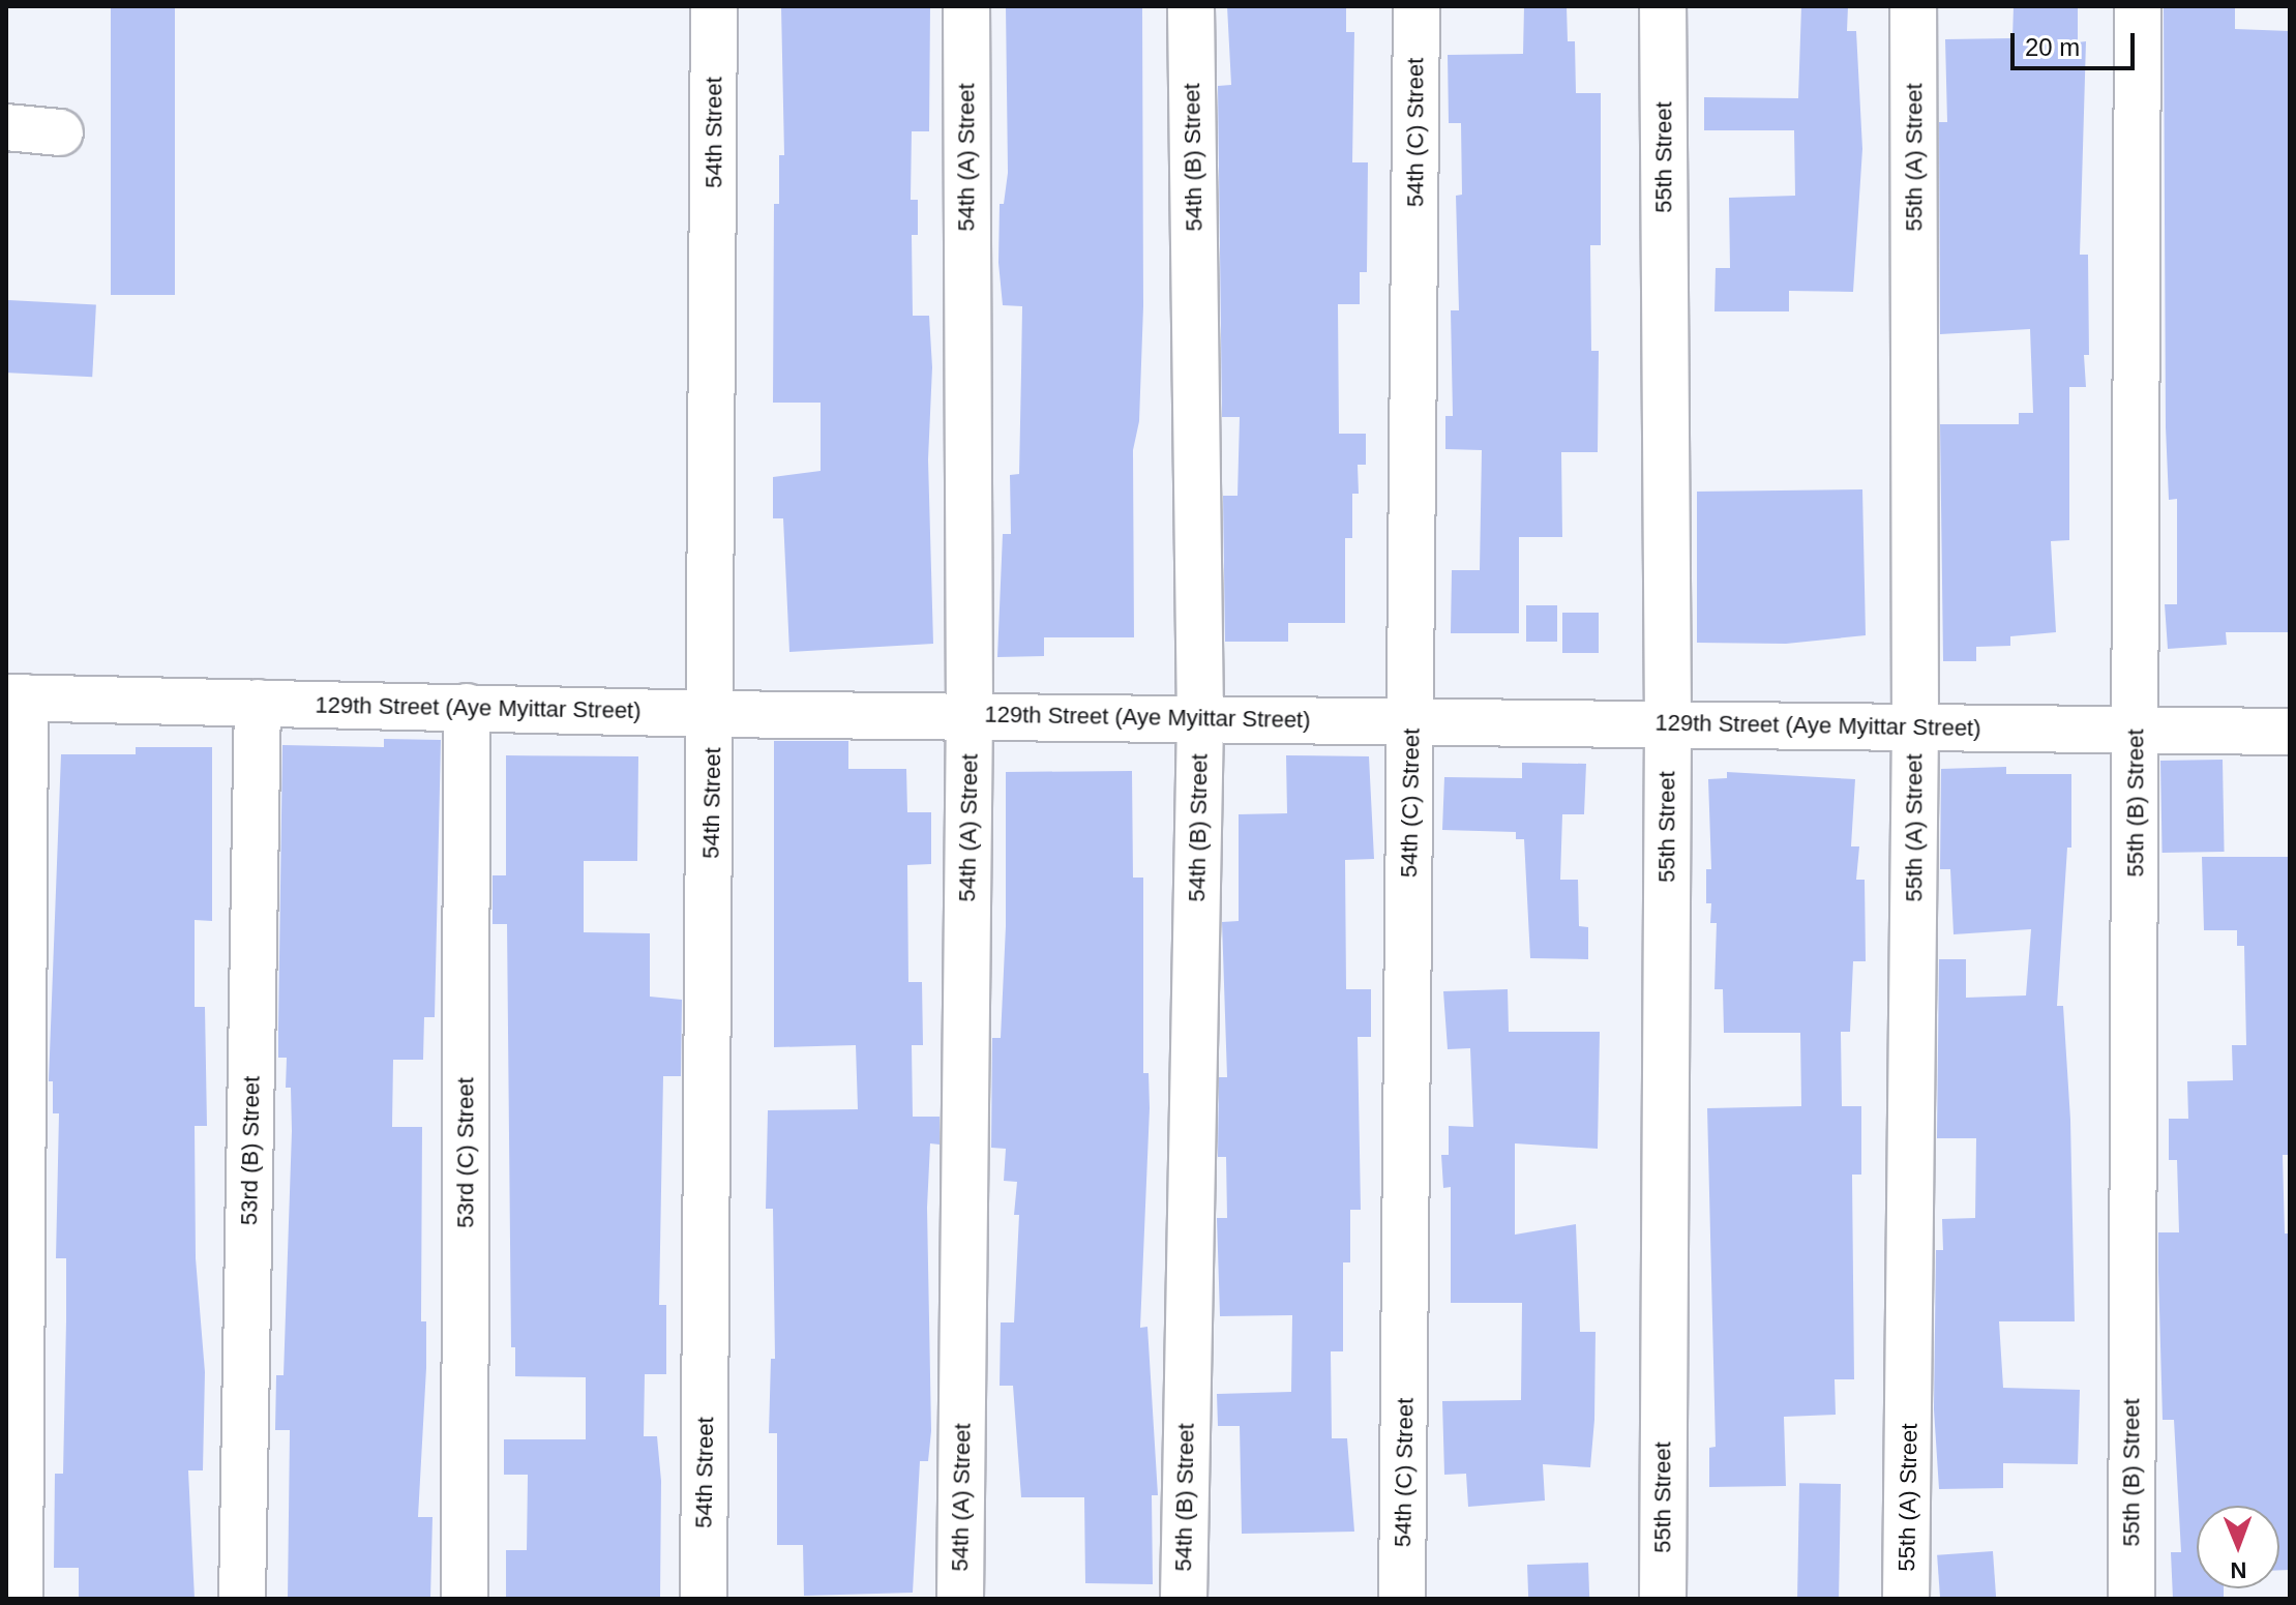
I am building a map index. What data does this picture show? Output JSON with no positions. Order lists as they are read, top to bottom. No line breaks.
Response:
{"streets":{"street":["54th Street","54th (C) Street","54th (A) Street","54th (B) Street","55th Street","55th (A) Street","129th Street (Aye Myittar Street)","55th (B) Street","53rd (B) Street","53rd (C) Street"]},"crossings":[["54th Street","129th Street (Aye Myittar Street)"],["54th (C) Street","129th Street (Aye Myittar Street)"],["54th (A) Street","129th Street (Aye Myittar Street)"],["54th (B) Street","129th Street (Aye Myittar Street)"],["55th Street","129th Street (Aye Myittar Street)"],["55th (A) Street","129th Street (Aye Myittar Street)"],["129th Street (Aye Myittar Street)","55th (B) Street"],["129th Street (Aye Myittar Street)","53rd (B) Street"],["129th Street (Aye Myittar Street)","53rd (C) Street"]],"scale_bar":"20 m","north":"bottom"}
